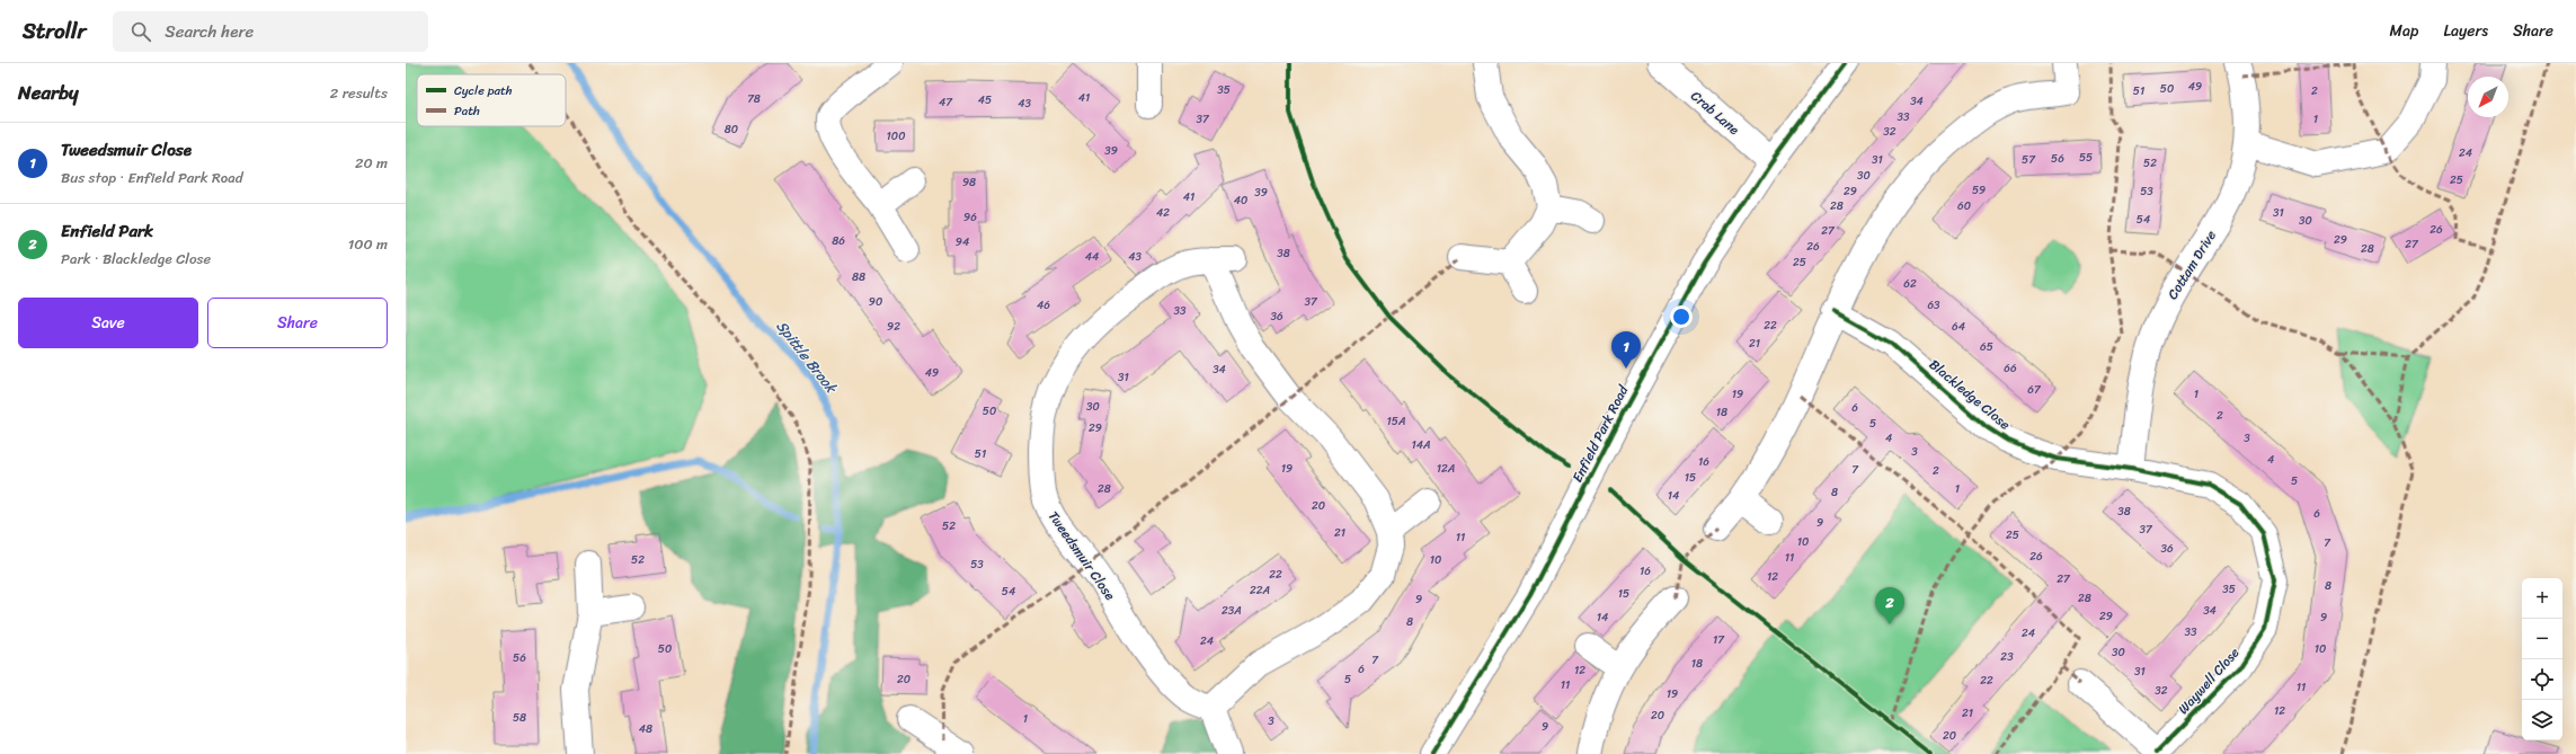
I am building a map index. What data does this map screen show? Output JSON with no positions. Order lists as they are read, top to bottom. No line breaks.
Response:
{"streets":{"street":["Crab Lane","Cottam Drive","Blackledge Close","Enfield Park Road","Tweedsmuir Close","Waywell Close"]},"crossings":[["Crab Lane","Enfield Park Road"],["Cottam Drive","Blackledge Close"],["Cottam Drive","Waywell Close"],["Blackledge Close","Waywell Close"]],"water":["Spittle Brook"],"house_numbers":["49","50","35","51","2","41","78","45","34","47","43","33","37","1","80","32","100","39","24","55","56","31","57","52","30","25","98","59","29","53","39","41","40","28","60","42","31","96","54","30","26","27","29","86","94","27","26","28","38","44","43","25","88","62","90","37","46","63","33","36","22","92","64","21","65","66","34","49","31","67","19","1","30","6","50","18","2","15A","5","29","4","3","14A","3","51","4","16","19","12A","7","2","15","5","28","1","8","14","20","38","6","9","52","37","21","25","11","10","7","36","26","11","52","10","53","16","22","12","27","8","35","22A","54","15","28","9","23A","34","29","14","9","8","33","24","17","24","50","10","30","23","56","7","18","6","12","31","20","5","22","11","11","32","19","12","21","20","58","1","3","9","48","20"],"legend":["Cycle path","Path"],"north":"bottom left","page":{"header":"Strollr","search":"Search here","nav":["Map","Layers","Share"],"heading":["Nearby","2 results"],"list":[{"mark":"1","name":"Tweedsmuir Close","note":"Bus stop · Enfield Park Road","value":"20 m"},{"mark":"2","name":"Enfield Park","note":"Park · Blackledge Close","value":"100 m"}],"buttons":["Save","Share"],"pins":["1","2"],"map_buttons":["+","−"]}}
